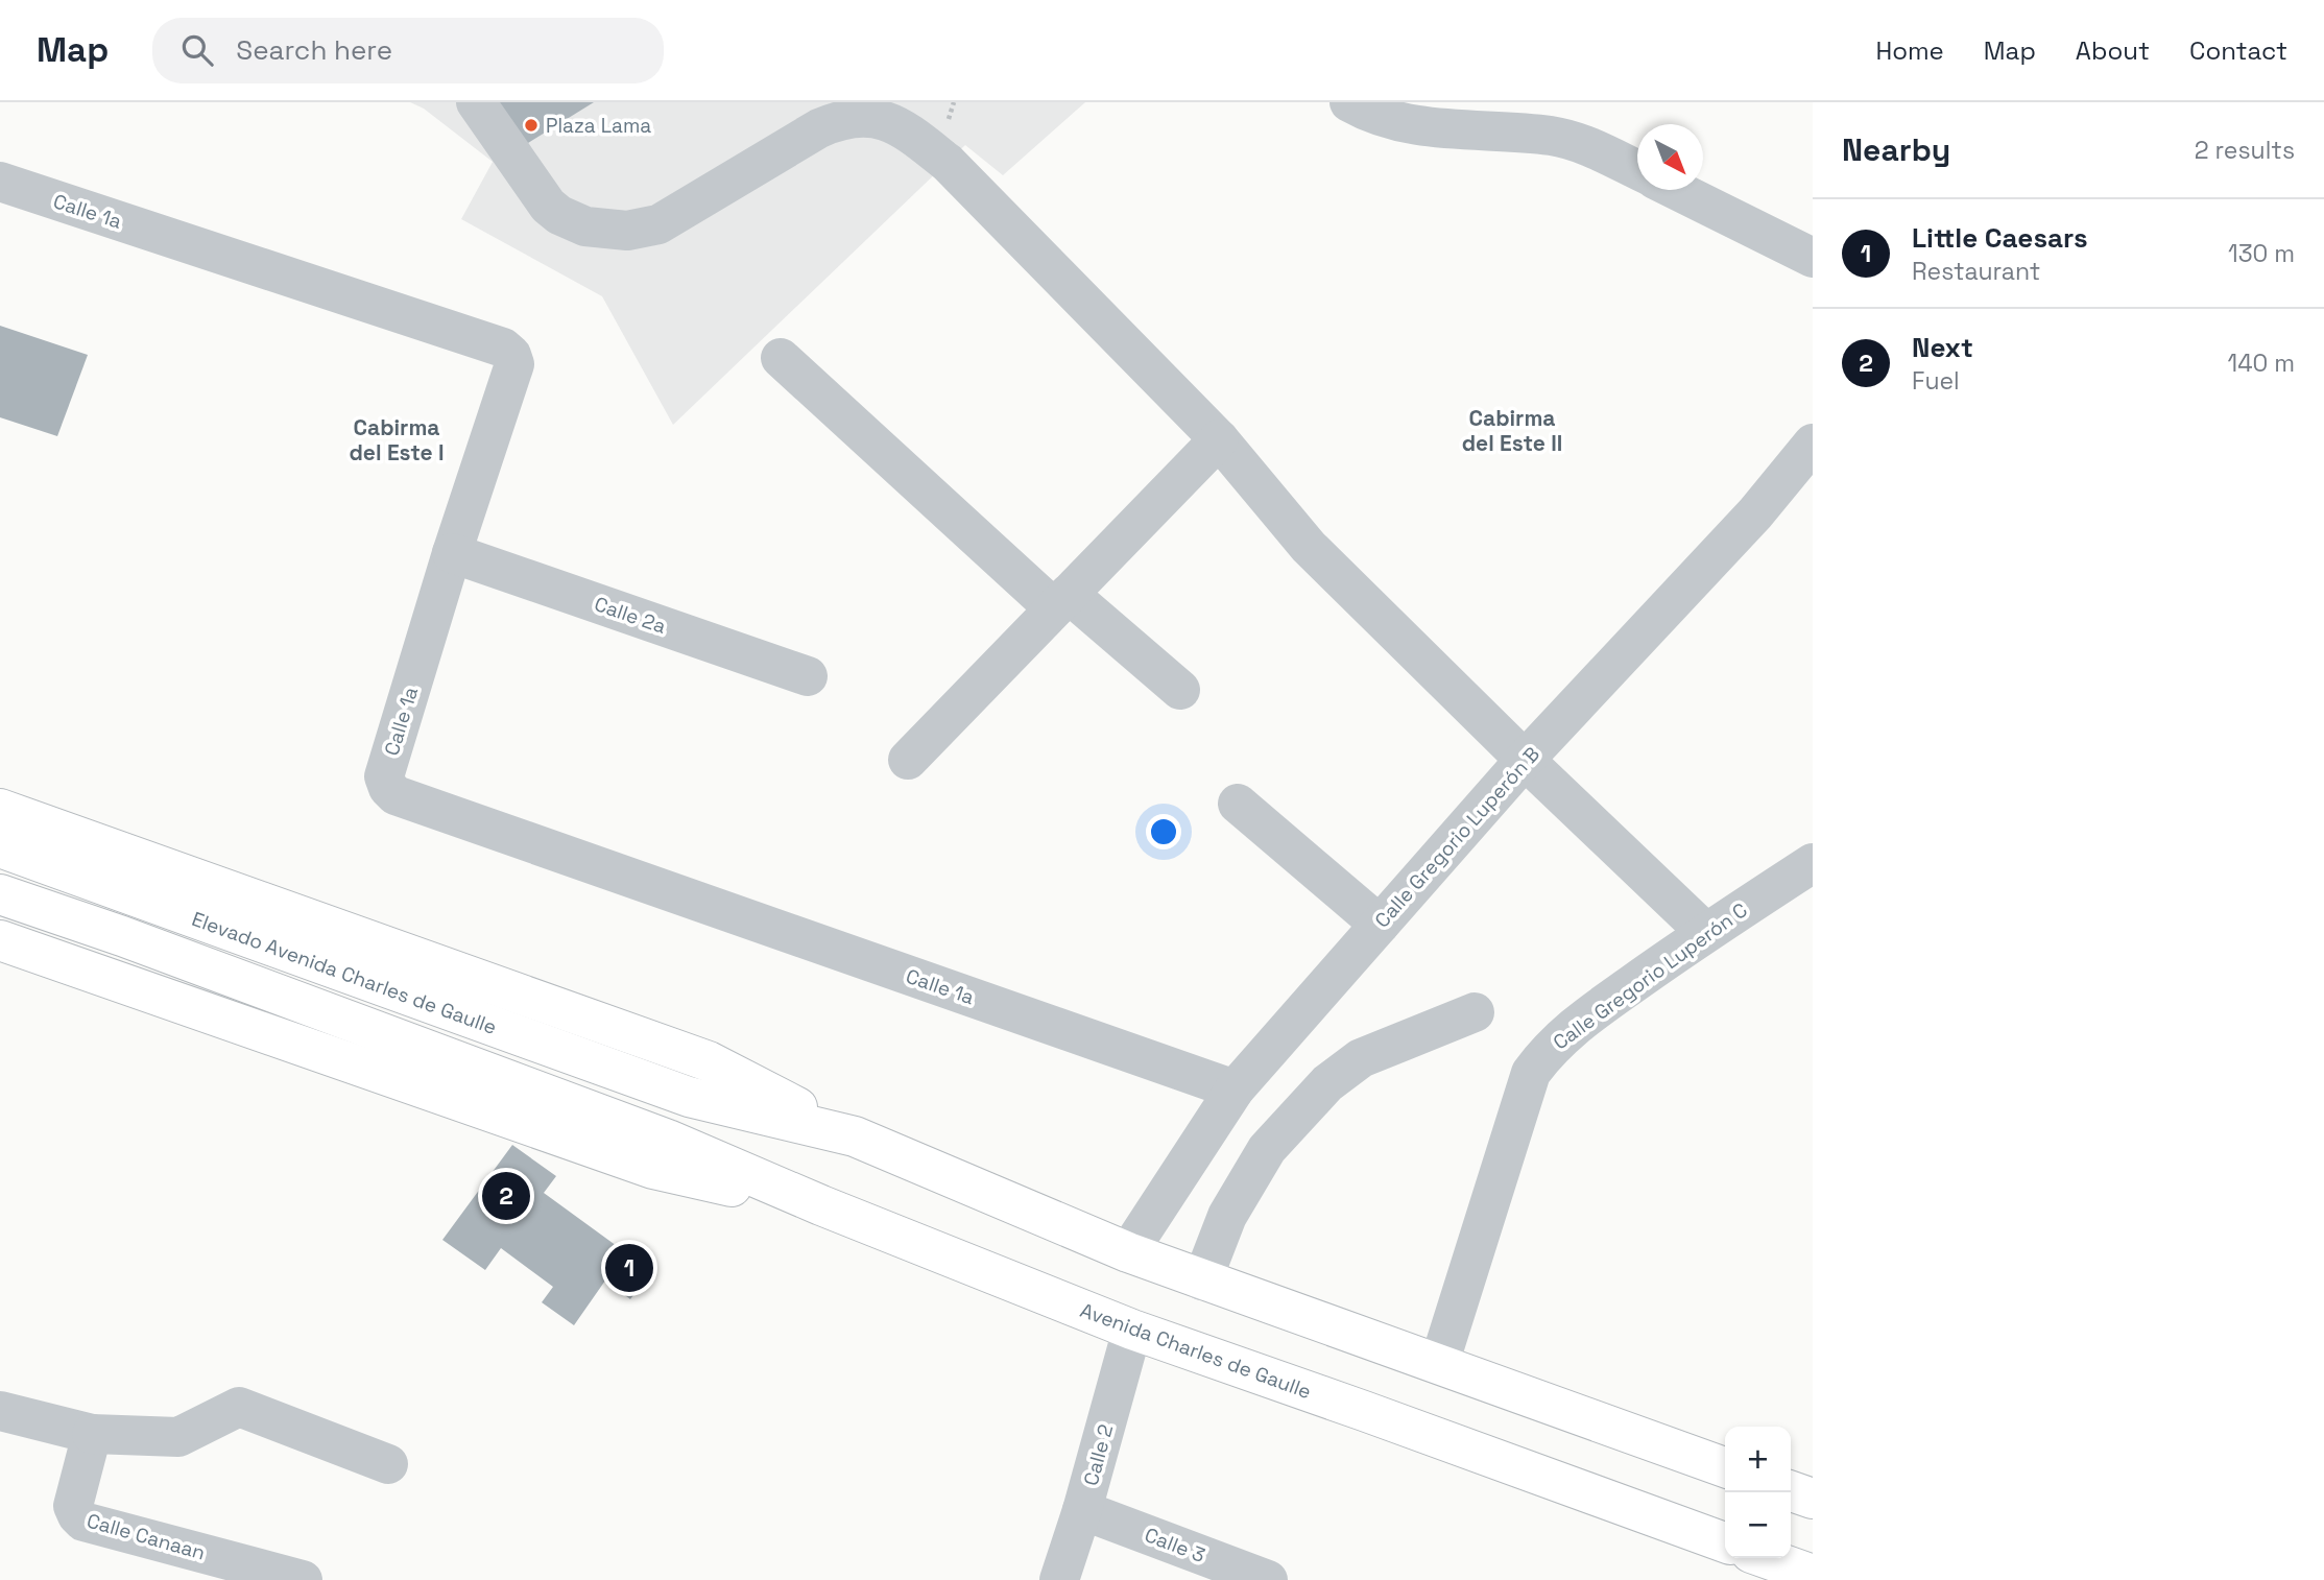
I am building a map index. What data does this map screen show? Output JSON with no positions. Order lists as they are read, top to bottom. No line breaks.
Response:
{"streets":{"main road":["Elevado Avenida Charles de Gaulle","Avenida Charles de Gaulle"],"street":["Calle 1a","Calle 2a","Calle Gregorio Luperón B","Calle Gregorio Luperón C","Calle 2","Calle Canaan","Calle 3"]},"crossings":[["Calle 1a","Calle 2a"],["Calle 1a","Calle Gregorio Luperón B"],["Avenida Charles de Gaulle","Calle 2"],["Calle 2","Calle 3"]],"districts":["Cabirma del Este II","Cabirma del Este I"],"places":["Plaza Lama"],"north":"bottom right","page":{"header":"Map","search":"Search here","nav":["Home","Map","About","Contact"],"heading":["Nearby","2 results"],"list":[{"mark":"1","name":"Little Caesars","note":"Restaurant","value":"130 m"},{"mark":"2","name":"Next","note":"Fuel","value":"140 m"}],"pins":["2","1"],"map_buttons":["+","−"]}}
